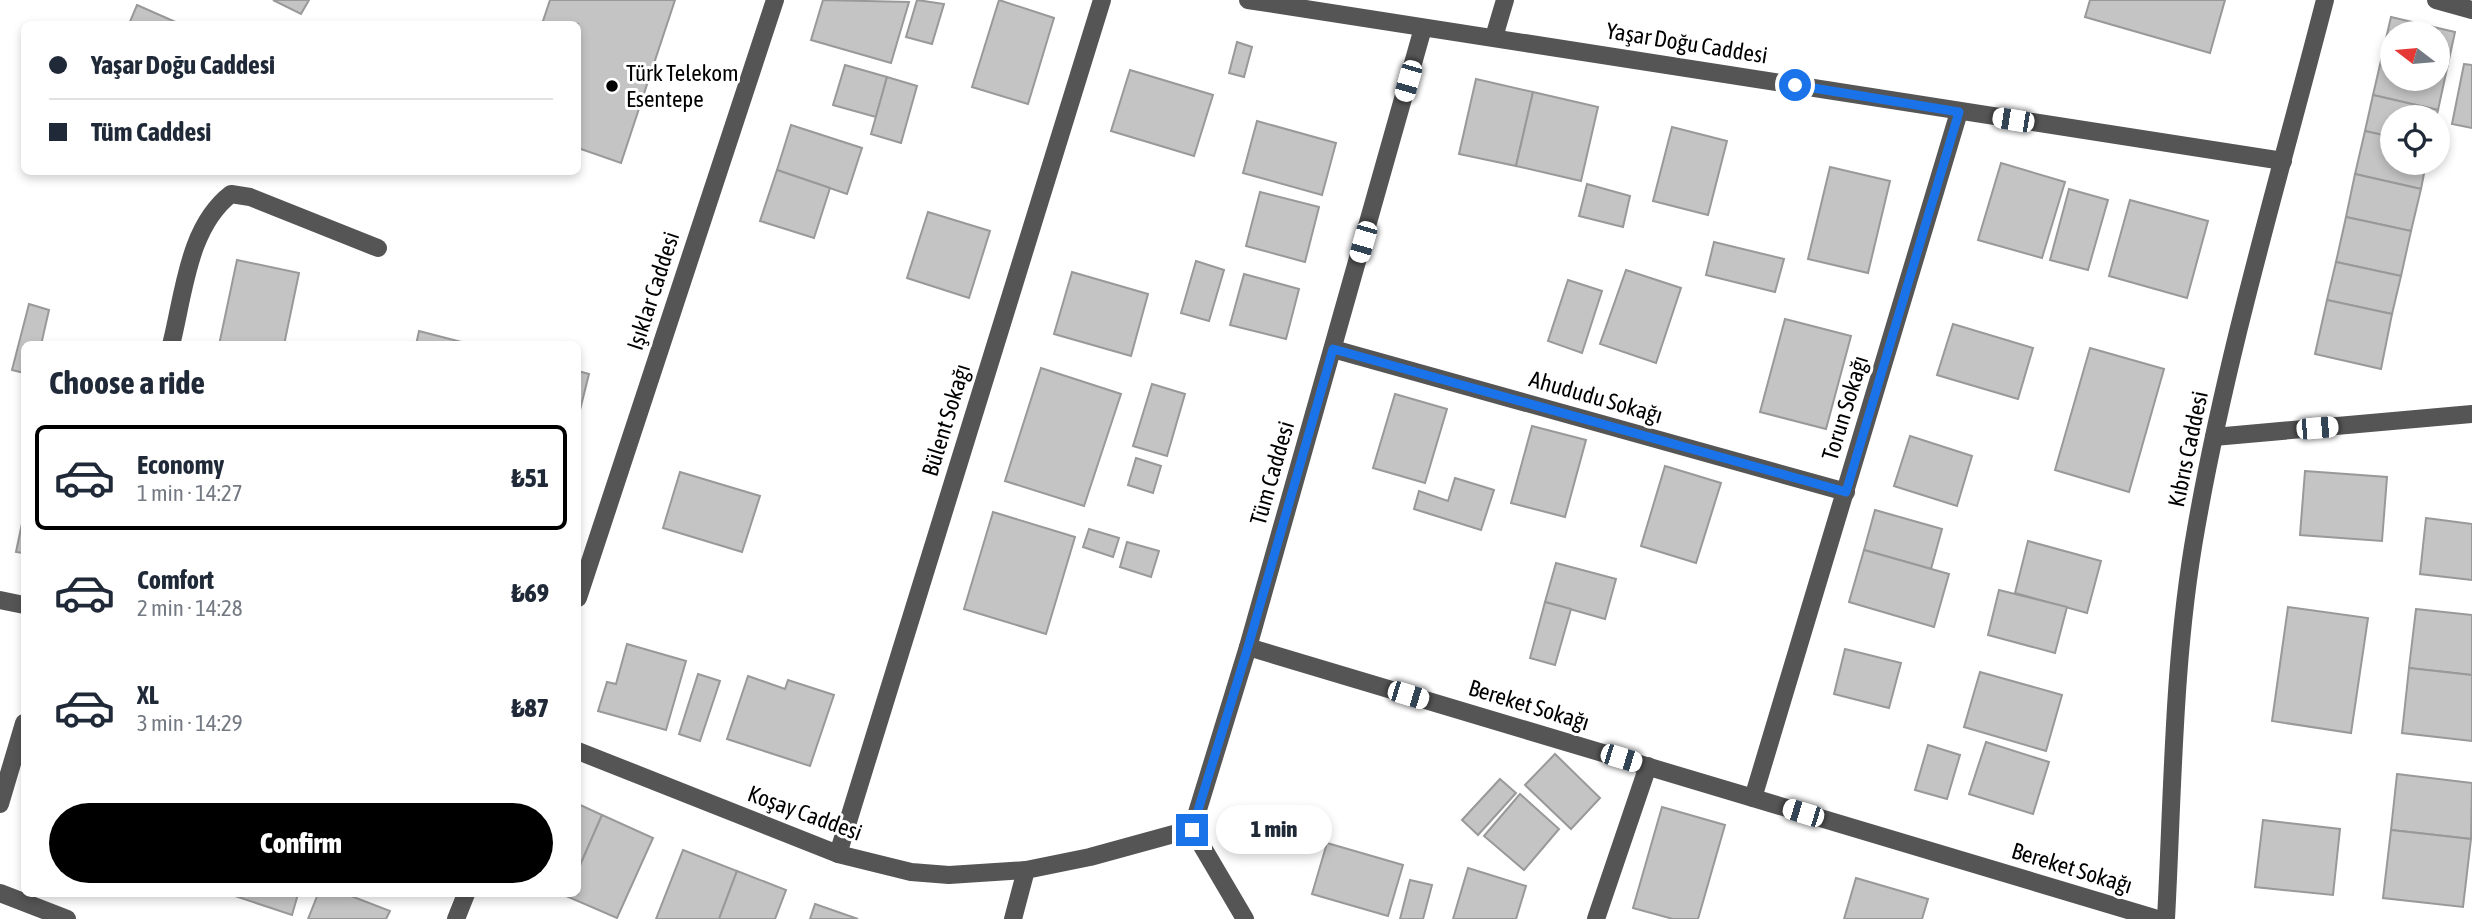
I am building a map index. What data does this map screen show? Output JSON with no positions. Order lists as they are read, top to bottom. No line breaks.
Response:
{"streets":{"street":["Yaşar Doğu Caddesi","Işıklar Caddesi","Ahududu Sokağı","Torun Sokağı","Bülent Sokağı","Kıbrıs Caddesi","Tüm Caddesi","Bereket Sokağı","Koşay Caddesi"]},"crossings":[["Yaşar Doğu Caddesi","Torun Sokağı"],["Yaşar Doğu Caddesi","Kıbrıs Caddesi"],["Yaşar Doğu Caddesi","Tüm Caddesi"],["Ahududu Sokağı","Torun Sokağı"],["Ahududu Sokağı","Tüm Caddesi"],["Torun Sokağı","Bereket Sokağı"],["Bülent Sokağı","Koşay Caddesi"],["Tüm Caddesi","Bereket Sokağı"],["Tüm Caddesi","Koşay Caddesi"]],"places":["Türk Telekom Esentepe"],"north":"left","page":{"banner":["Yaşar Doğu Caddesi","Tüm Caddesi"],"heading":"Choose a ride","list":[{"name":"Economy","note":"1 min · 14:27","value":"₺51"},{"name":"Comfort","note":"2 min · 14:28","value":"₺69"},{"name":"XL","note":"3 min · 14:29","value":"₺87"}],"buttons":"Confirm","bubble":"1 min"}}
